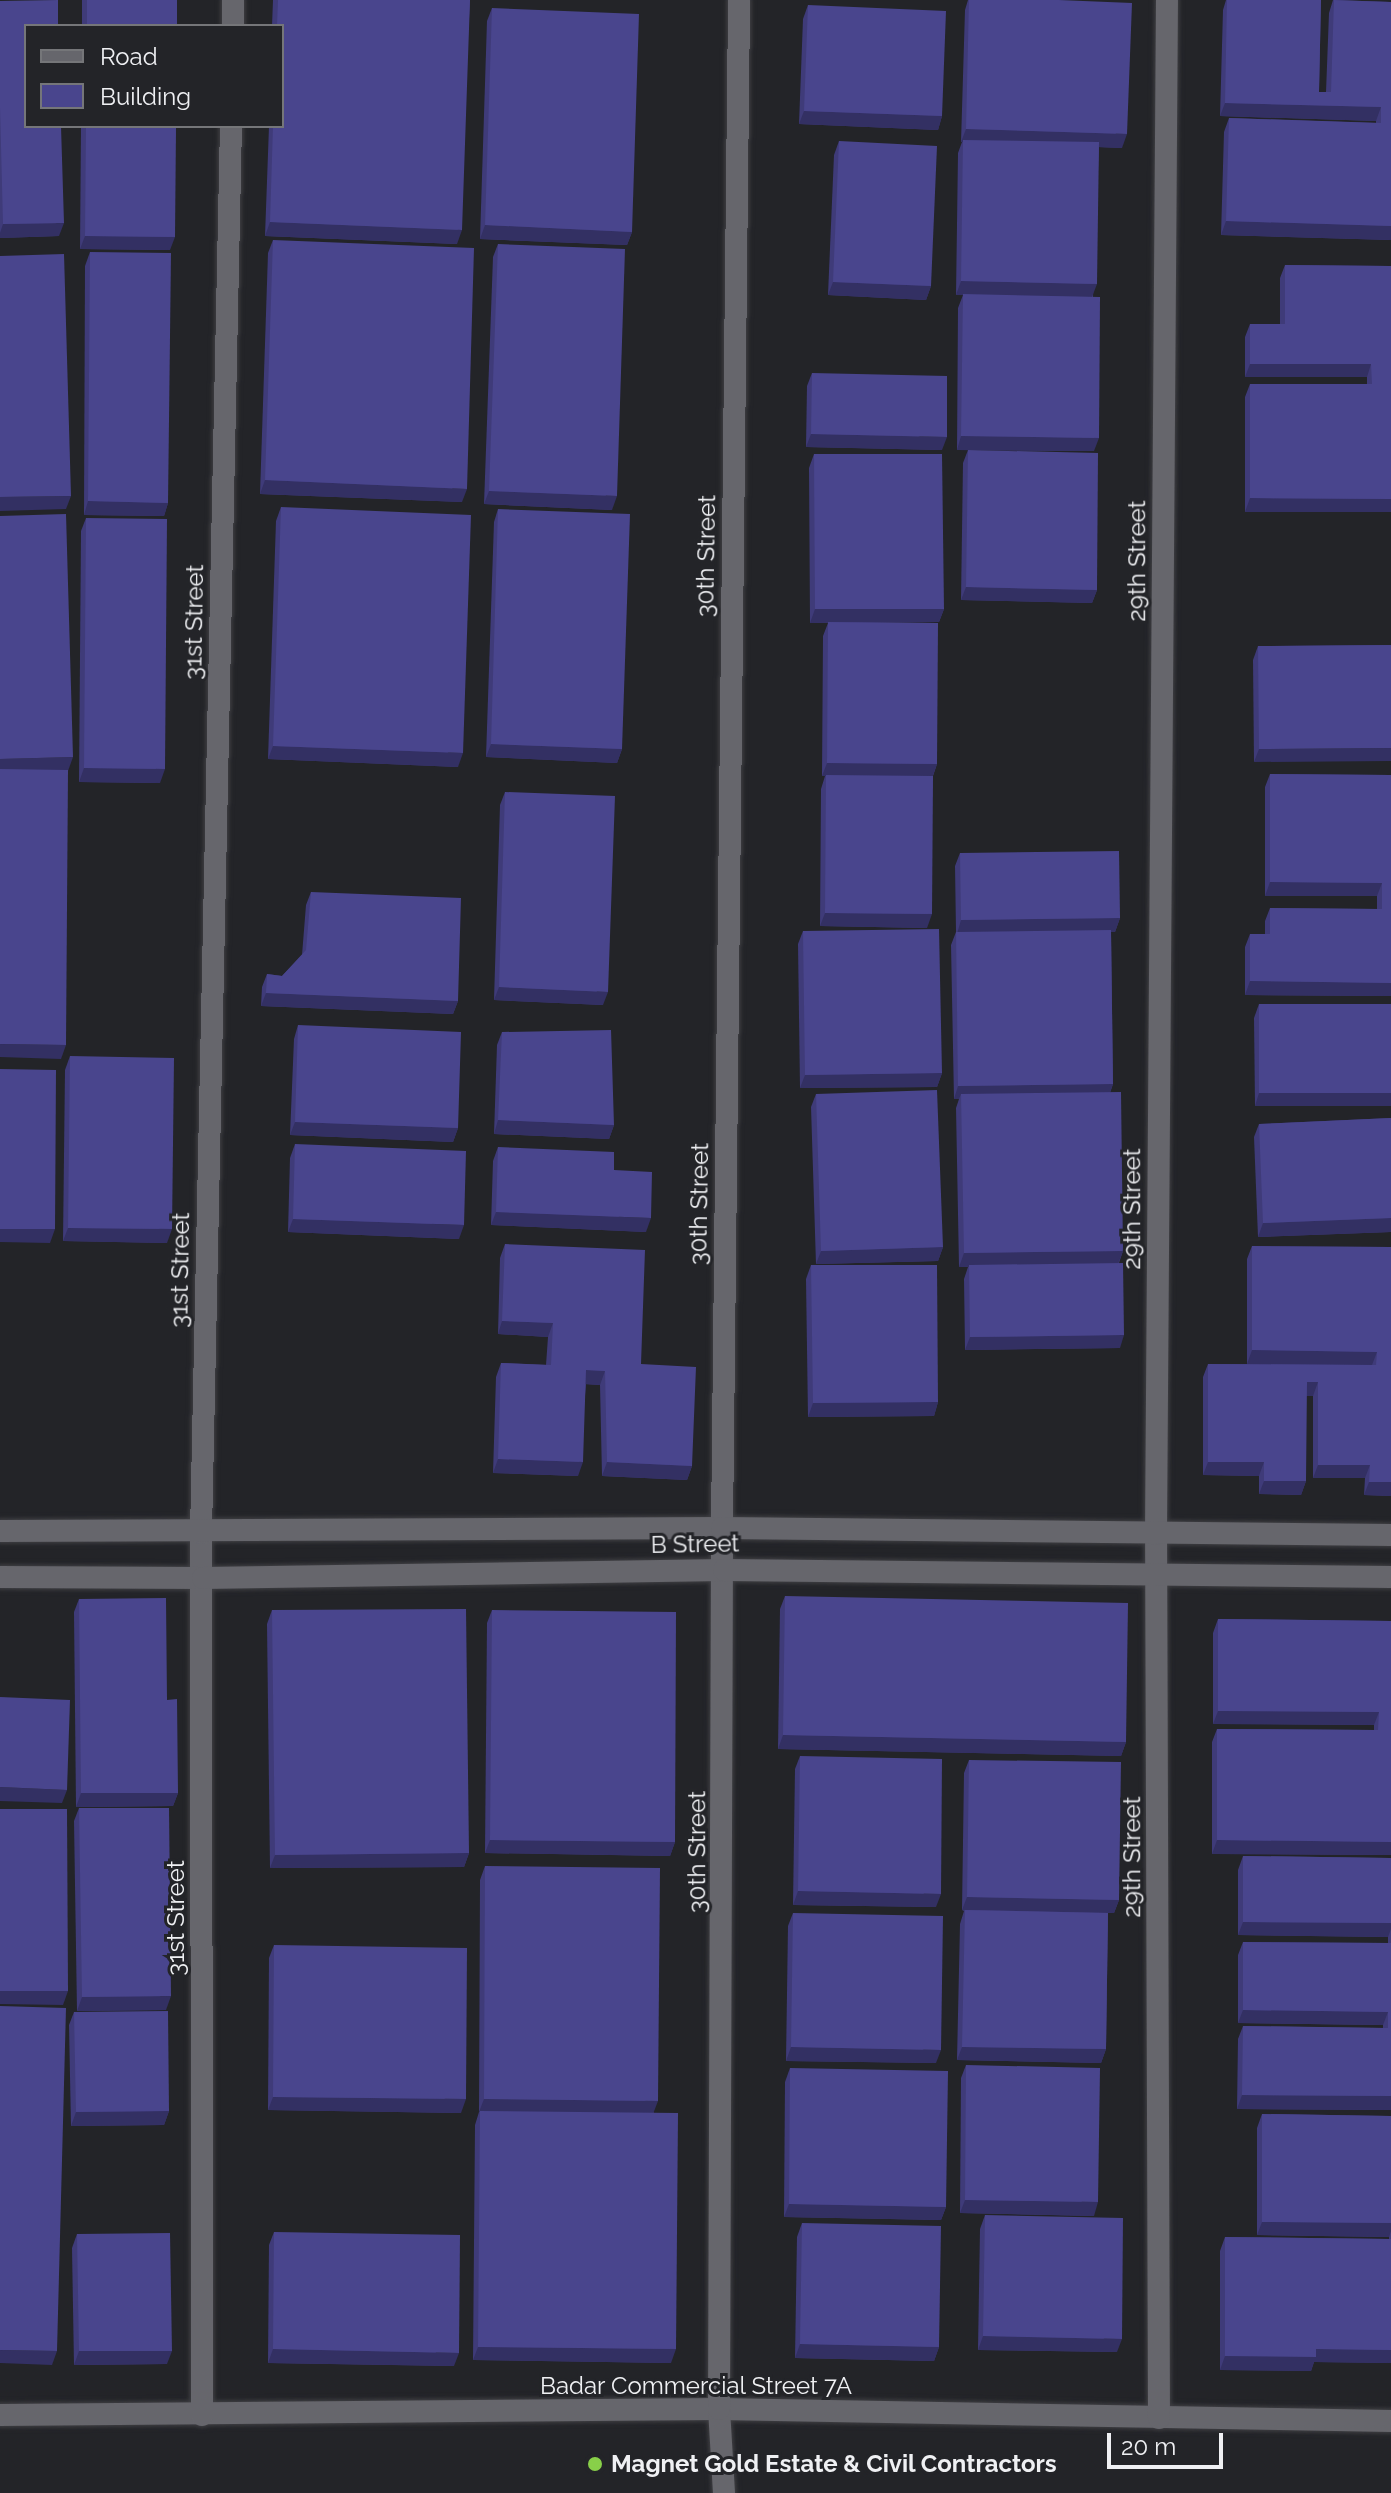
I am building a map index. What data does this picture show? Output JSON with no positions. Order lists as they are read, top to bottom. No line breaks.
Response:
{"streets":{"street":["30th Street","29th Street","31st Street","B Street","Badar Commercial Street 7A"]},"crossings":[["30th Street","B Street"],["30th Street","Badar Commercial Street 7A"],["29th Street","B Street"],["29th Street","Badar Commercial Street 7A"],["31st Street","B Street"],["31st Street","Badar Commercial Street 7A"]],"places":["Magnet Gold Estate & Civil Contractors"],"legend":["Road","Building"],"scale_bar":"20 m"}
